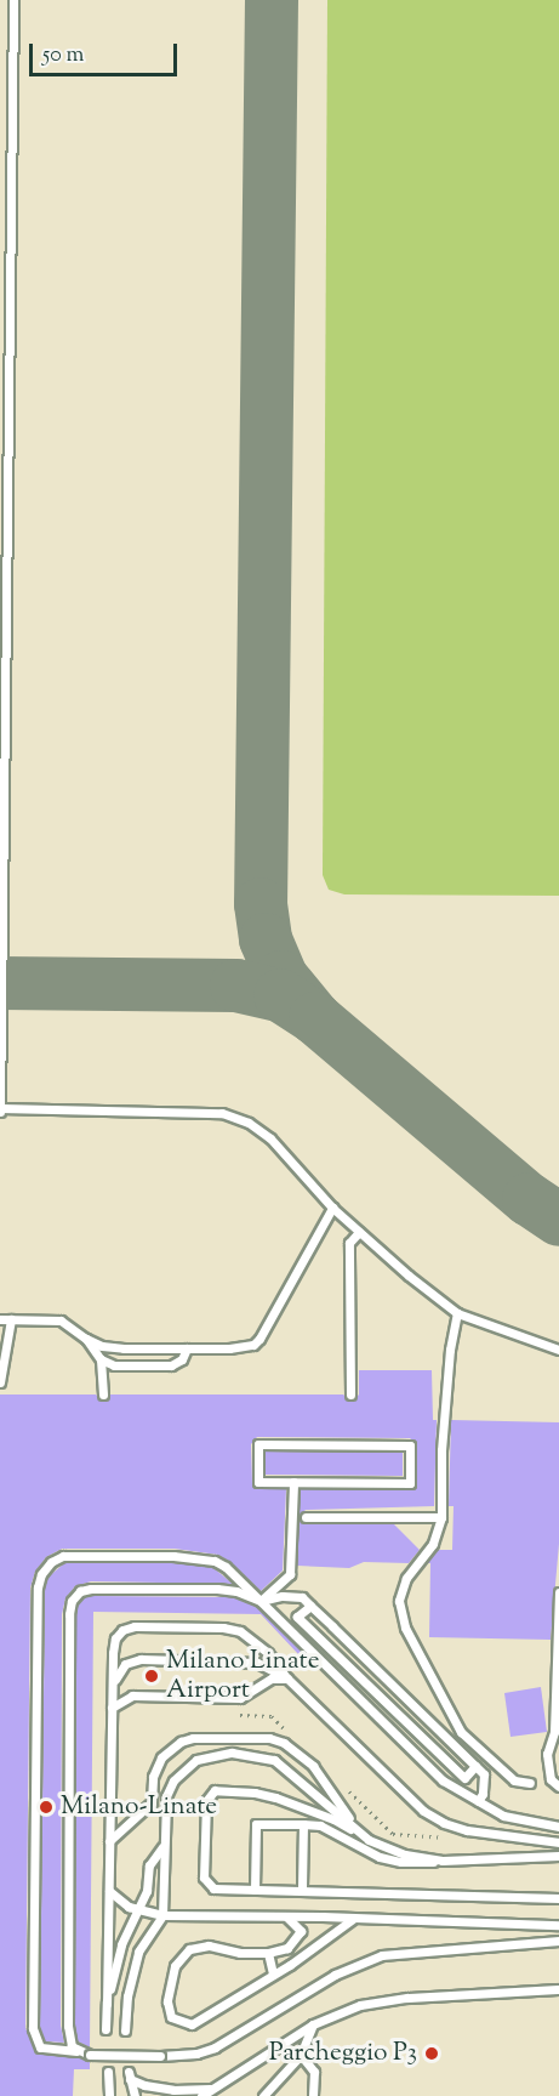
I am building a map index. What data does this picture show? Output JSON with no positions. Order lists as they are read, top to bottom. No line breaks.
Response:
{"places":["Milano Linate Airport","Milano-Linate","Parcheggio P3"],"scale_bar":"50 m"}
